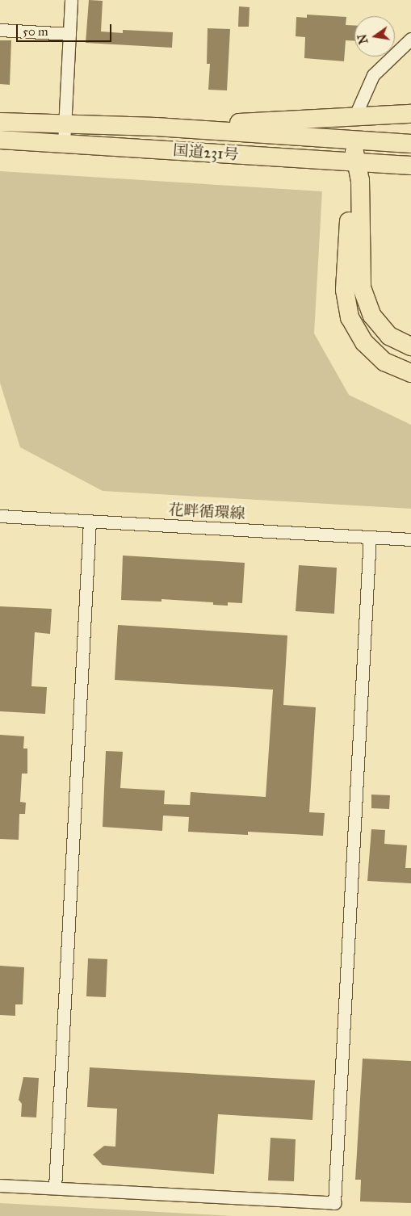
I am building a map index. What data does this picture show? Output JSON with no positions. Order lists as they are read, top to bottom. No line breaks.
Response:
{"streets":{"highway":["国道231号"],"street":["花畔循環線"]},"scale_bar":"50 m","north":"left"}
